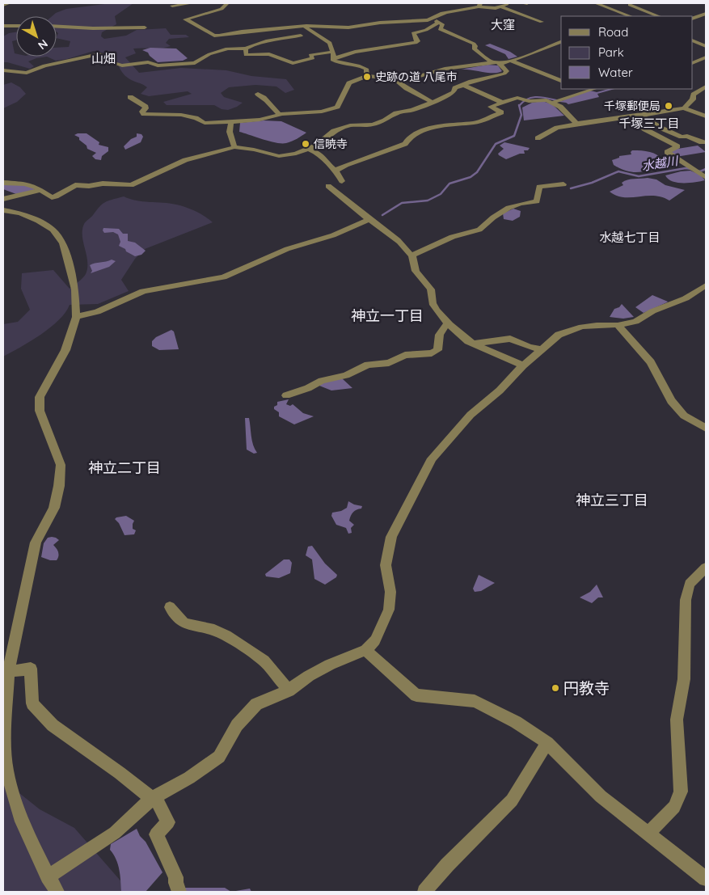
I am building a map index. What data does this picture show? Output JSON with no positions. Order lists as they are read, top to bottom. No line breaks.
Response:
{"districts":["大窪","山畑","千塚三丁目","水越七丁目","神立一丁目","神立二丁目","神立三丁目"],"water":["水越川"],"places":["史跡の道 八尾市","千塚郵便局","信暁寺","円教寺"],"legend":["Road","Park","Water"],"north":"bottom right"}
